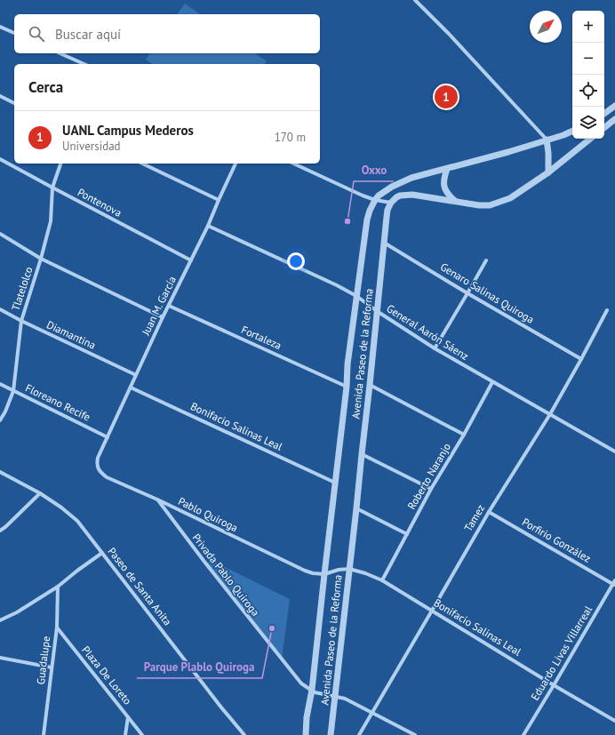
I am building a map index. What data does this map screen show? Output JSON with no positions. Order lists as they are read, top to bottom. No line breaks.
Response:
{"streets":{"street":["Pontenova","Tlatelolco","Genaro Salinas Quiroga","Juan M. García","General Aarón Sáenz","Diamantina","Fortaleza","Avenida Paseo de la Reforma","Floreano Recife","Bonifacio Salinas Leal","Roberto Naranjo","Pablo Quiroga","Tamez","Porfirio González","Privada Pablo Quiroga","Paseo de Santa Anita","Eduardo Livas Villarreal","Guadalupe","Plaza De Loreto"]},"crossings":[["Pontenova","Tlatelolco"],["Pontenova","Juan M. García"],["Tlatelolco","Diamantina"],["Tlatelolco","Floreano Recife"],["Genaro Salinas Quiroga","Avenida Paseo de la Reforma"],["Genaro Salinas Quiroga","Tamez"],["Juan M. García","General Aarón Sáenz"],["Juan M. García","Diamantina"],["Juan M. García","Fortaleza"],["Juan M. García","Floreano Recife"],["Juan M. García","Bonifacio Salinas Leal"],["Juan M. García","Pablo Quiroga"],["General Aarón Sáenz","Avenida Paseo de la Reforma"],["General Aarón Sáenz","Roberto Naranjo"],["General Aarón Sáenz","Tamez"],["Fortaleza","Avenida Paseo de la Reforma"],["Avenida Paseo de la Reforma","Bonifacio Salinas Leal"],["Avenida Paseo de la Reforma","Pablo Quiroga"],["Avenida Paseo de la Reforma","Privada Pablo Quiroga"],["Bonifacio Salinas Leal","Roberto Naranjo"],["Bonifacio Salinas Leal","Pablo Quiroga"],["Bonifacio Salinas Leal","Tamez"],["Bonifacio Salinas Leal","Eduardo Livas Villarreal"],["Pablo Quiroga","Privada Pablo Quiroga"],["Tamez","Porfirio González"],["Porfirio González","Eduardo Livas Villarreal"],["Guadalupe","Plaza De Loreto"]],"places":["Oxxo","Parque Plablo Quiroga"],"north":"top right","page":{"map_buttons":["+","−"],"search":"Buscar aquí","heading":"Cerca","pins":"1","list":[{"mark":"1","name":"UANL Campus Mederos","note":"Universidad","value":"170 m"}]}}
